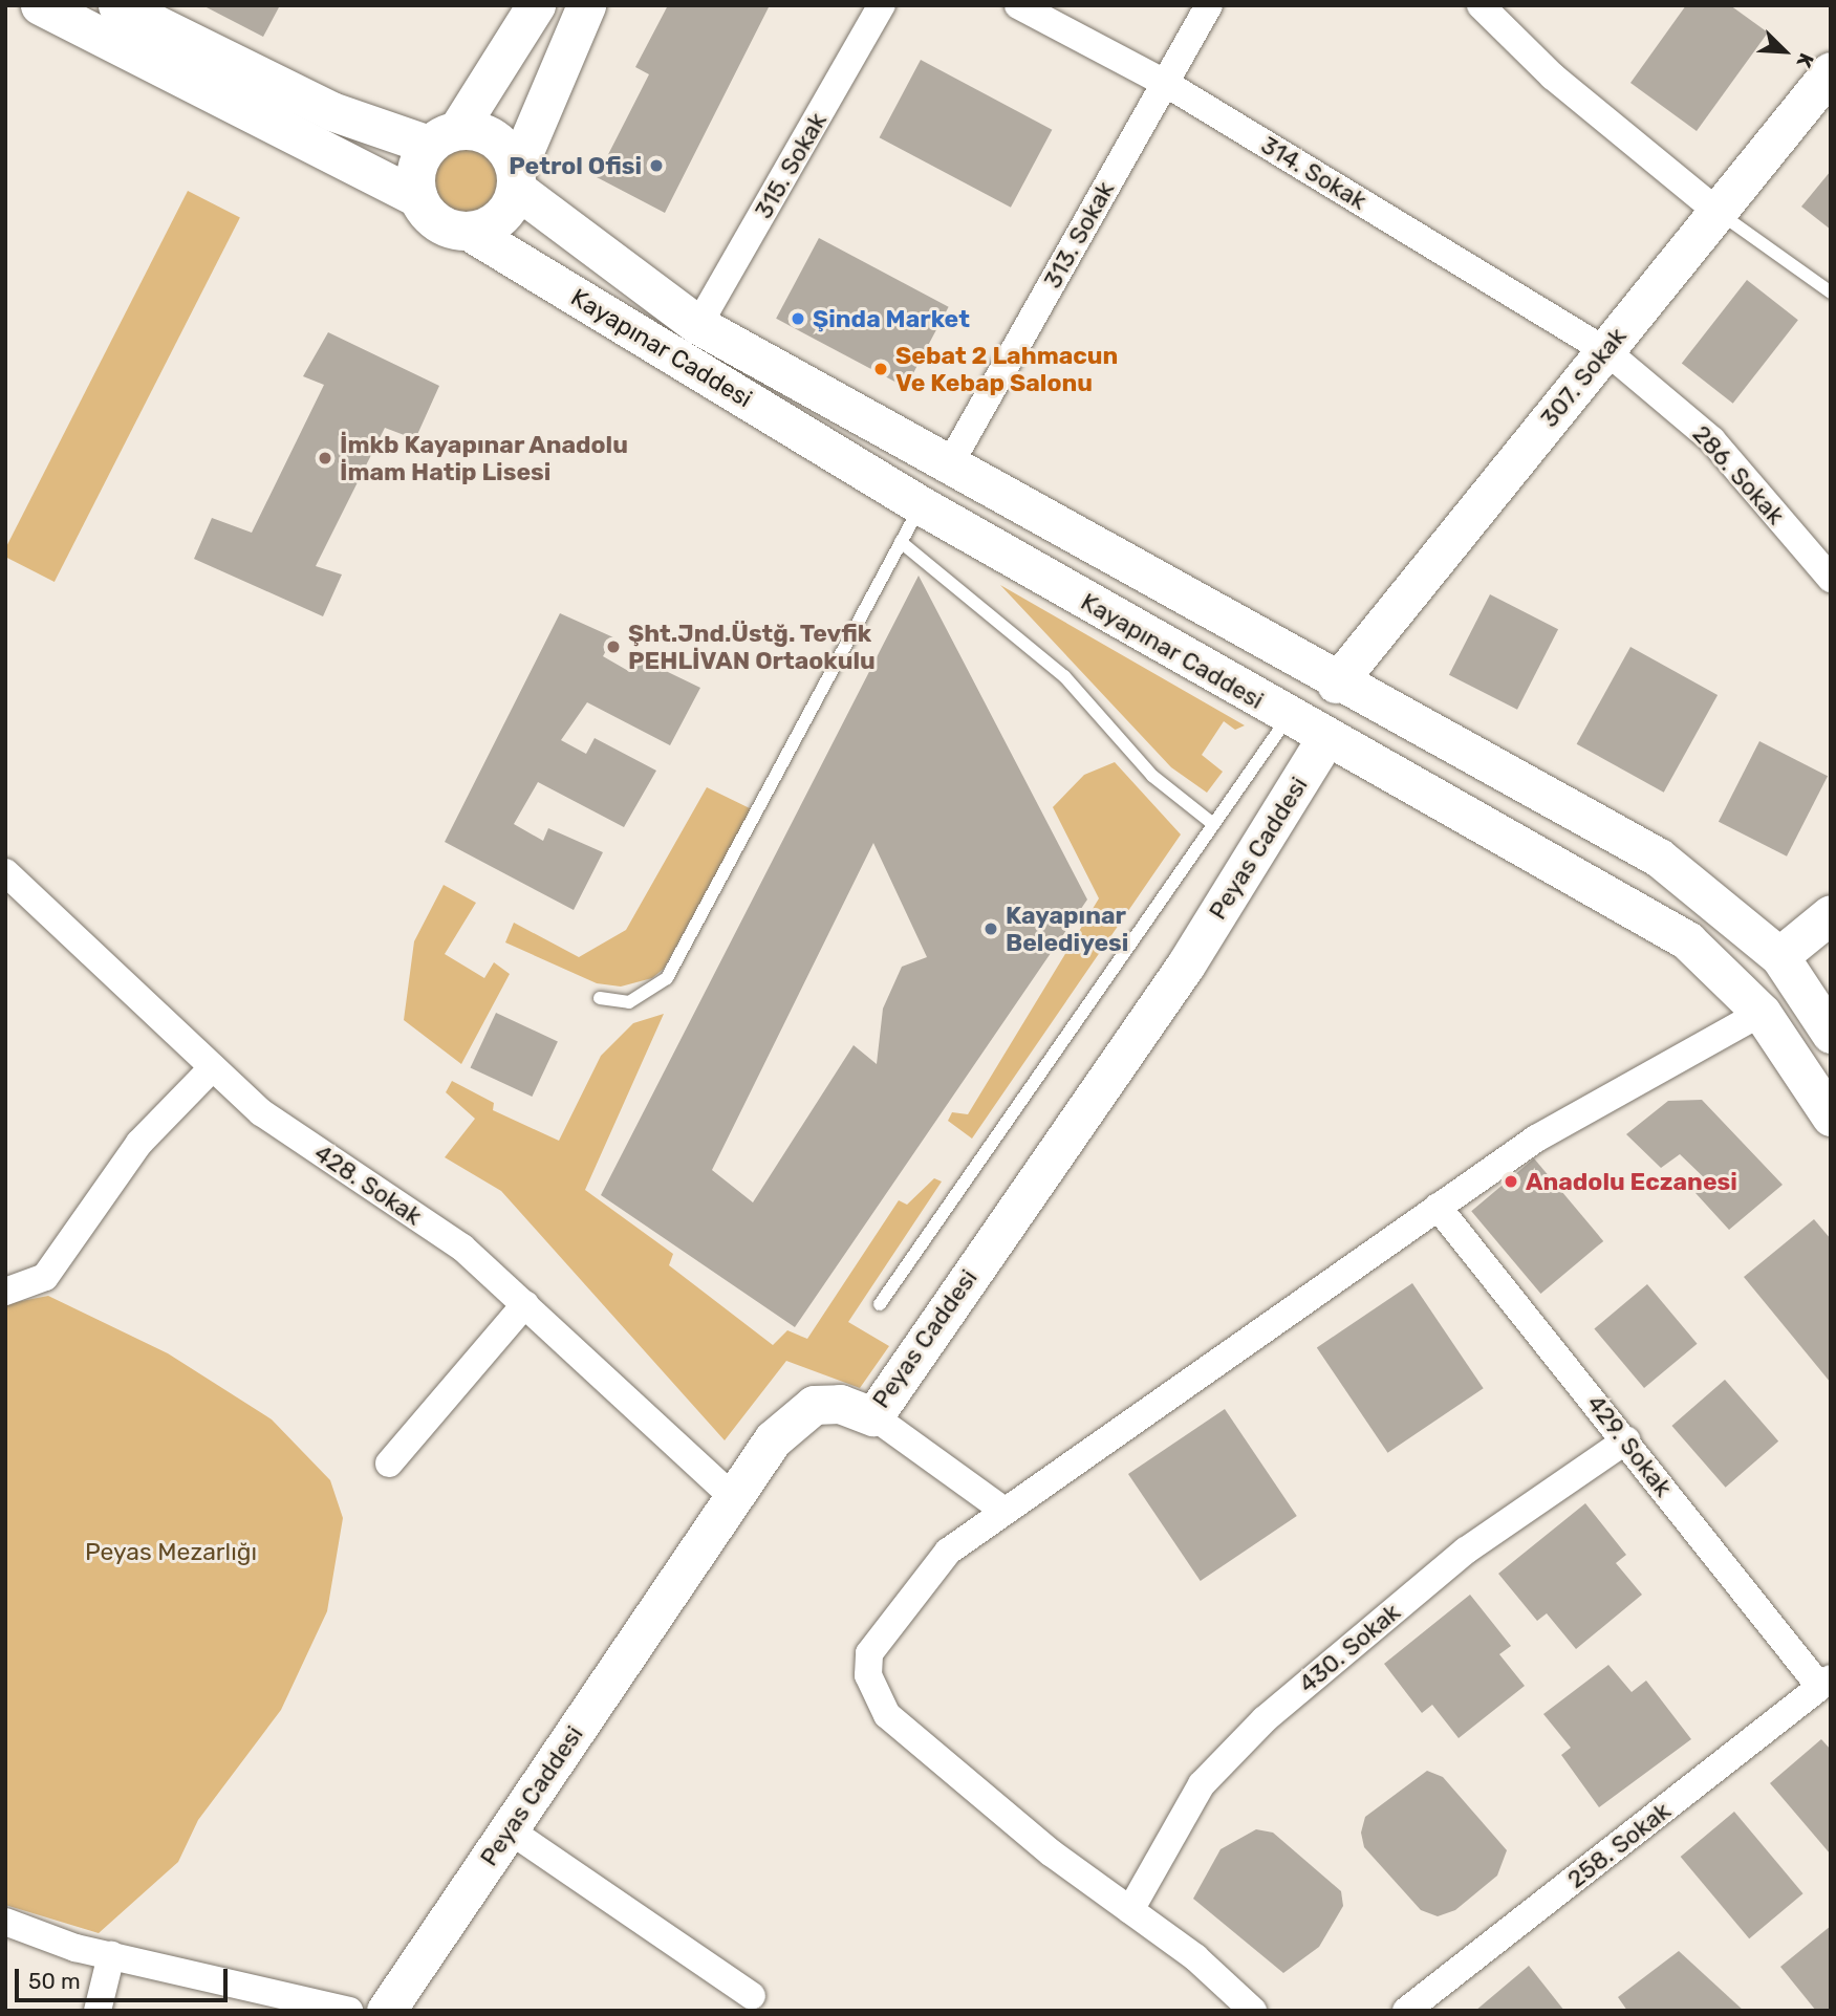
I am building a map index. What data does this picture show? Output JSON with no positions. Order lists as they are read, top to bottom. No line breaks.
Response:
{"streets":{"main road":["Kayapınar Caddesi","307. Sokak","Peyas Caddesi"],"street":["315. Sokak","314. Sokak","313. Sokak","286. Sokak","428. Sokak","429. Sokak","430. Sokak","258. Sokak"]},"crossings":[["315. Sokak","Kayapınar Caddesi"],["314. Sokak","313. Sokak"],["314. Sokak","307. Sokak"],["314. Sokak","286. Sokak"],["313. Sokak","Kayapınar Caddesi"],["Kayapınar Caddesi","307. Sokak"],["Kayapınar Caddesi","Peyas Caddesi"],["307. Sokak","286. Sokak"],["Peyas Caddesi","428. Sokak"],["429. Sokak","430. Sokak"],["429. Sokak","258. Sokak"]],"parks":["Peyas Mezarlığı"],"places":["Petrol Ofisi","Şinda Market","Sebat 2 Lahmacun Ve Kebap Salonu","İmkb Kayapınar Anadolu İmam Hatip Lisesi","Şht.Jnd.Üstğ. Tevfik PEHLİVAN Ortaokulu","Kayapınar Belediyesi","Anadolu Eczanesi"],"scale_bar":"50 m","north":"bottom right"}
